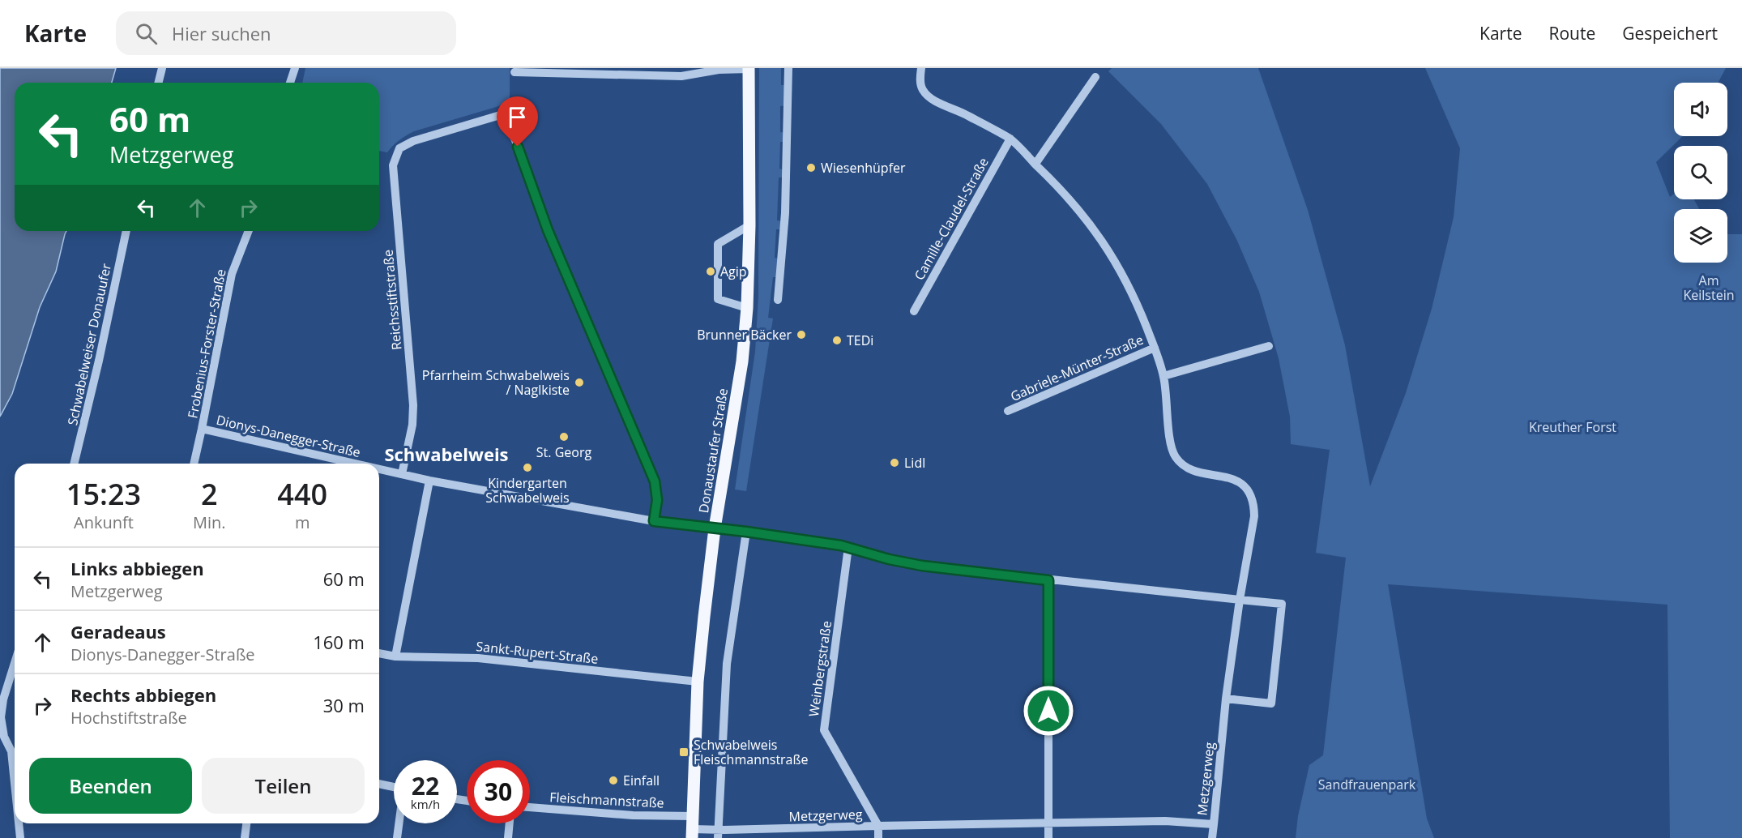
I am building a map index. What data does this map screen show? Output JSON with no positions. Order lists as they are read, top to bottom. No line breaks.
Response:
{"streets":{"main road":["Donaustaufer Straße"],"street":["Camille-Claudel-Straße","Reichsstiftstraße","Frobenius-Forster-Straße","Schwabelweiser Donauufer","Gabriele-Münter-Straße","Dionys-Danegger-Straße","Sankt-Rupert-Straße","Weinbergstraße","Metzgerweg","Fleischmannstraße"]},"crossings":[["Camille-Claudel-Straße","Metzgerweg"],["Reichsstiftstraße","Dionys-Danegger-Straße"],["Frobenius-Forster-Straße","Dionys-Danegger-Straße"],["Gabriele-Münter-Straße","Metzgerweg"],["Dionys-Danegger-Straße","Donaustaufer Straße"],["Donaustaufer Straße","Sankt-Rupert-Straße"],["Donaustaufer Straße","Metzgerweg"],["Donaustaufer Straße","Fleischmannstraße"],["Weinbergstraße","Metzgerweg"],["Metzgerweg","Fleischmannstraße"]],"districts":["Schwabelweis"],"parks":["Am Keilstein","Kreuther Forst","Sandfrauenpark"],"places":{"other":["Wiesenhüpfer","Agip","Brunner Bäcker","TEDi","Pfarrheim Schwabelweis / Naglkiste","St. Georg","Lidl","Kindergarten Schwabelweis","Einfall"],"transit":["Schwabelweis Fleischmannstraße"]},"page":{"header":"Karte","search":"Hier suchen","nav":["Karte","Route","Gespeichert"],"turn":["60 m","Metzgerweg"],"eta":["15:23","Ankunft","2","Min.","440","m"],"list":[{"name":"Links abbiegen","note":"Metzgerweg","value":"60 m"},{"name":"Geradeaus","note":"Dionys-Danegger-Straße","value":"160 m"},{"name":"Rechts abbiegen","note":"Hochstiftstraße","value":"30 m"}],"buttons":["Beenden","Teilen"],"speed":"22 km/h","limit":"30"}}
